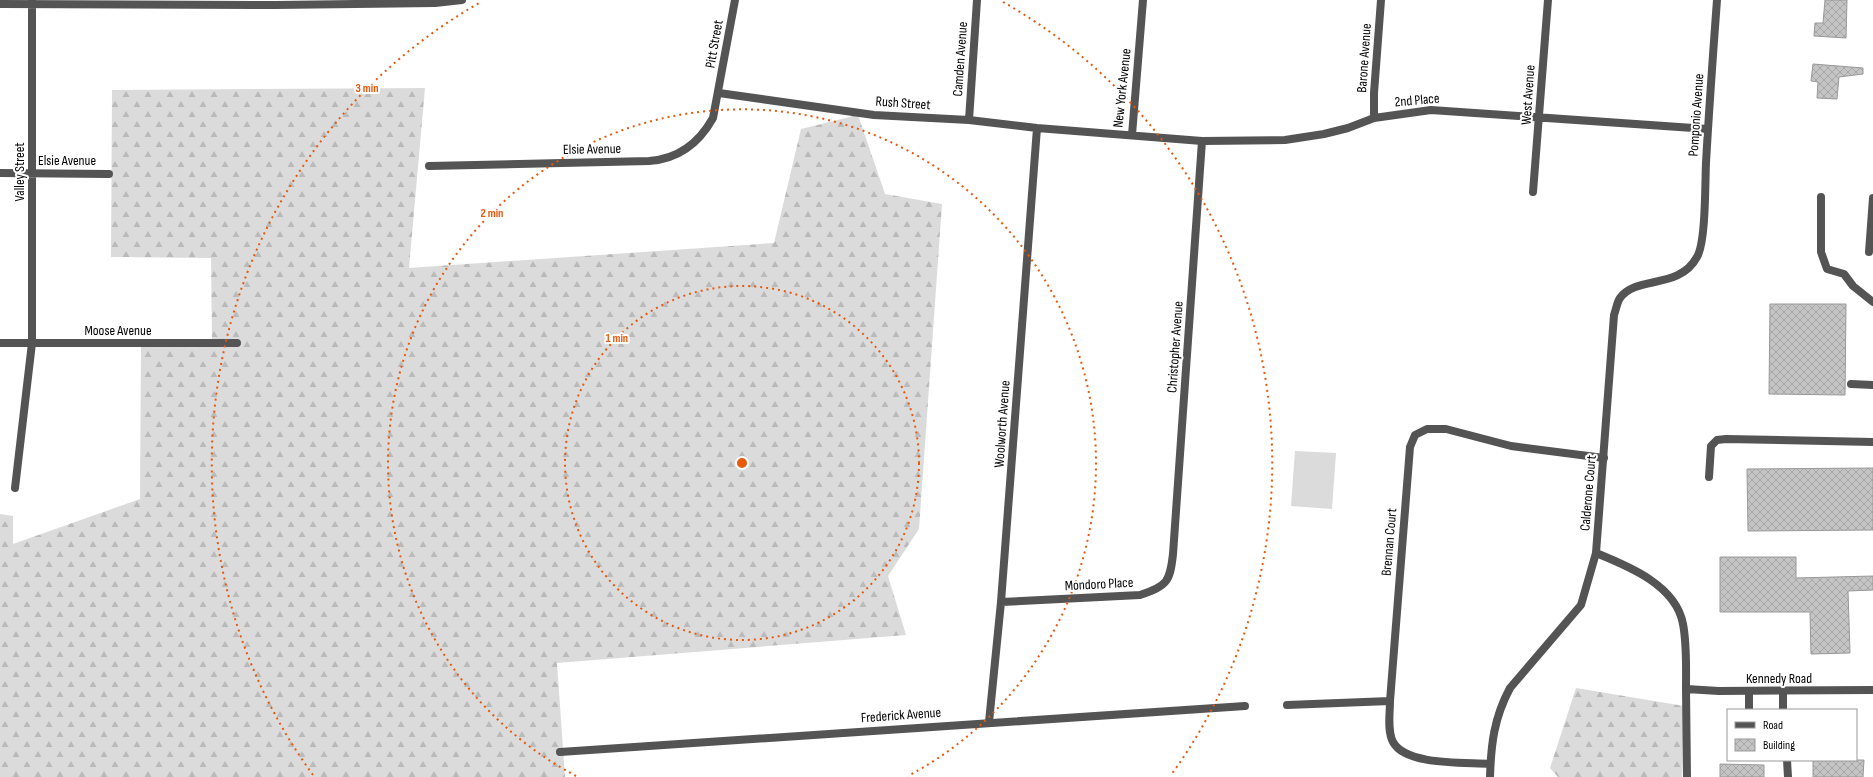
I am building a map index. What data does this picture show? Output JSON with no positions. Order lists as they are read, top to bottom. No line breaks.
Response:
{"streets":{"street":["Pitt Street","Barone Avenue","Camden Avenue","New York Avenue","West Avenue","2nd Place","Rush Street","Pomponio Avenue","Elsie Avenue","Valley Street","Moose Avenue","Christopher Avenue","Woolworth Avenue","Calderone Court","Brennan Court","Mondoro Place","Kennedy Road","Frederick Avenue"]},"crossings":[["Pitt Street","Rush Street"],["Pitt Street","Elsie Avenue"],["Barone Avenue","2nd Place"],["Camden Avenue","Rush Street"],["New York Avenue","2nd Place"],["New York Avenue","Rush Street"],["West Avenue","2nd Place"],["2nd Place","Pomponio Avenue"],["2nd Place","Christopher Avenue"],["Rush Street","Elsie Avenue"],["Rush Street","Woolworth Avenue"],["Pomponio Avenue","Calderone Court"],["Elsie Avenue","Valley Street"],["Valley Street","Moose Avenue"],["Christopher Avenue","Mondoro Place"],["Woolworth Avenue","Mondoro Place"],["Woolworth Avenue","Frederick Avenue"],["Calderone Court","Brennan Court"]],"legend":["Road","Building"],"rings":["3 min","2 min","1 min"]}
